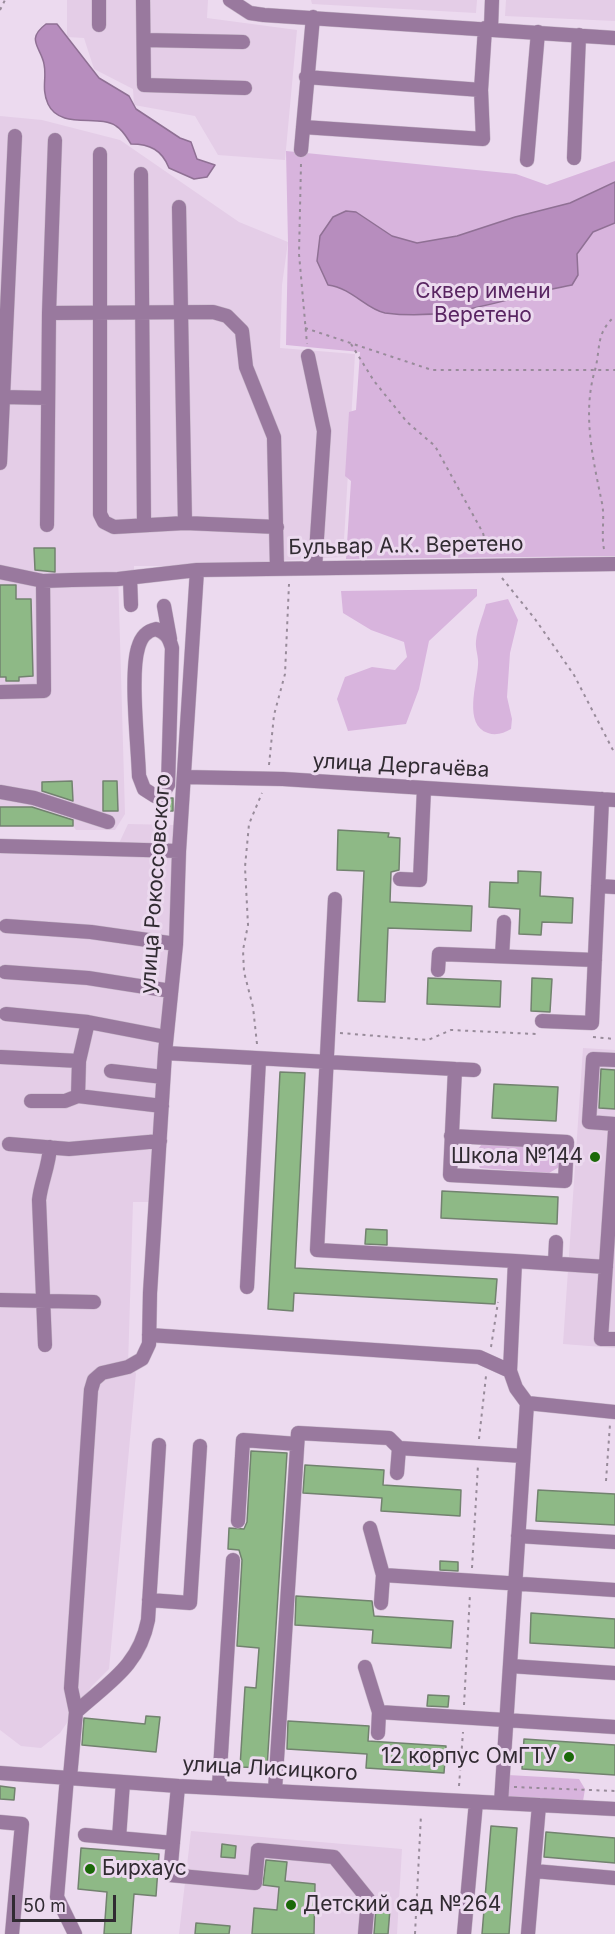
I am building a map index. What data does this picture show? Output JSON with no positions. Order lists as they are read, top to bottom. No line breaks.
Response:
{"streets":{"street":["Бульвар А.К. Веретено","улица Дергачёва","улица Рокоссовского","улица Лисицкого"]},"crossings":[["Бульвар А.К. Веретено","улица Рокоссовского"],["улица Дергачёва","улица Рокоссовского"]],"parks":["Сквер имени Веретено"],"places":["Школа №144","12 корпус ОмГТУ","Бирхаус","Детский сад №264"],"scale_bar":"50 m"}
